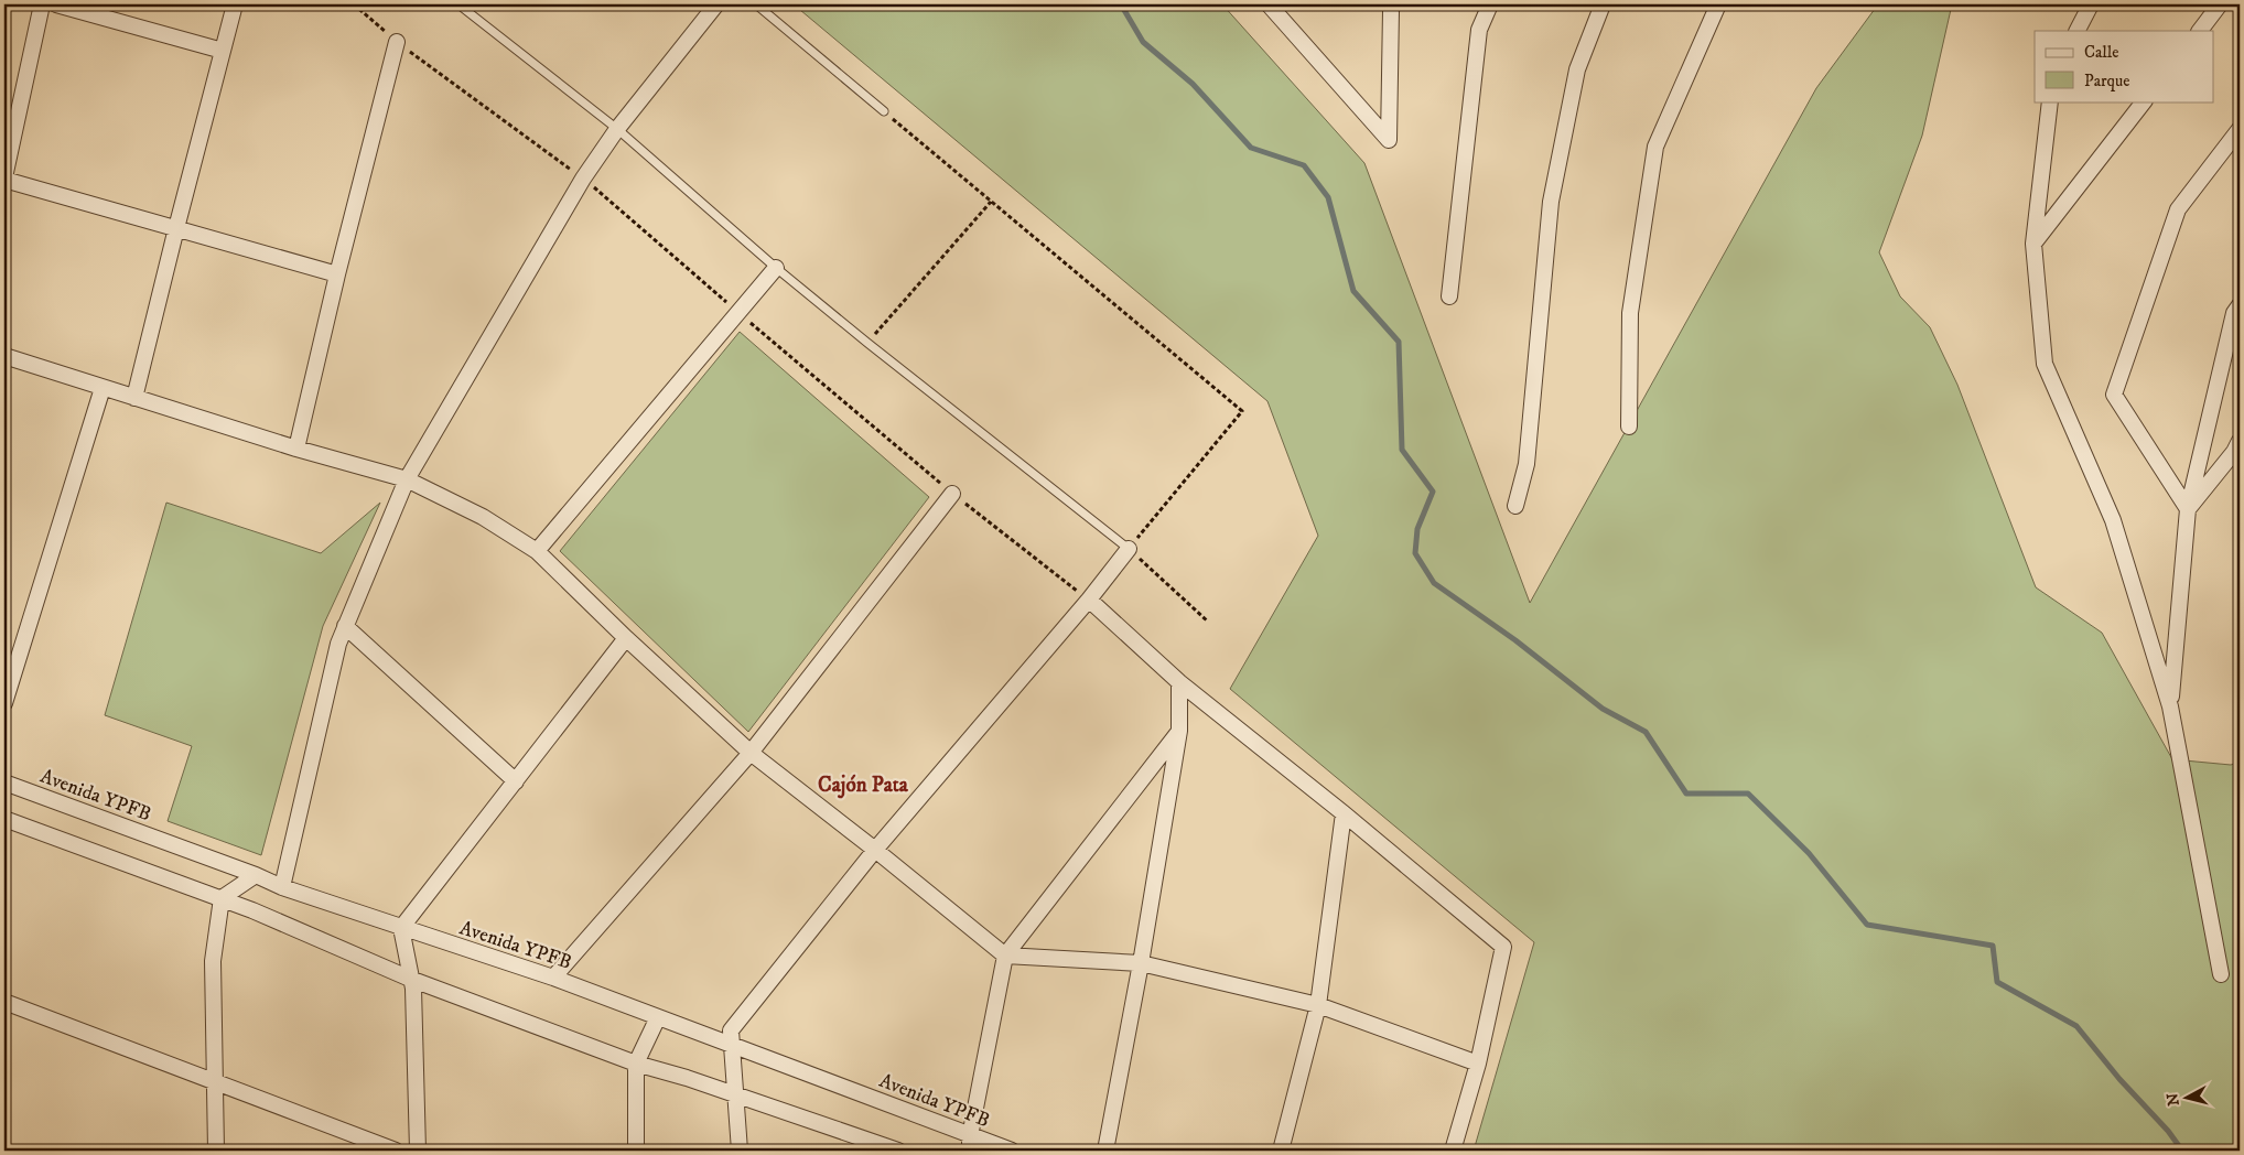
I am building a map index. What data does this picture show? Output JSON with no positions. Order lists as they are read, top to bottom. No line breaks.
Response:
{"streets":{"street":["Avenida YPFB"]},"districts":["Cajón Pata"],"legend":["Calle","Parque"],"north":"left"}
